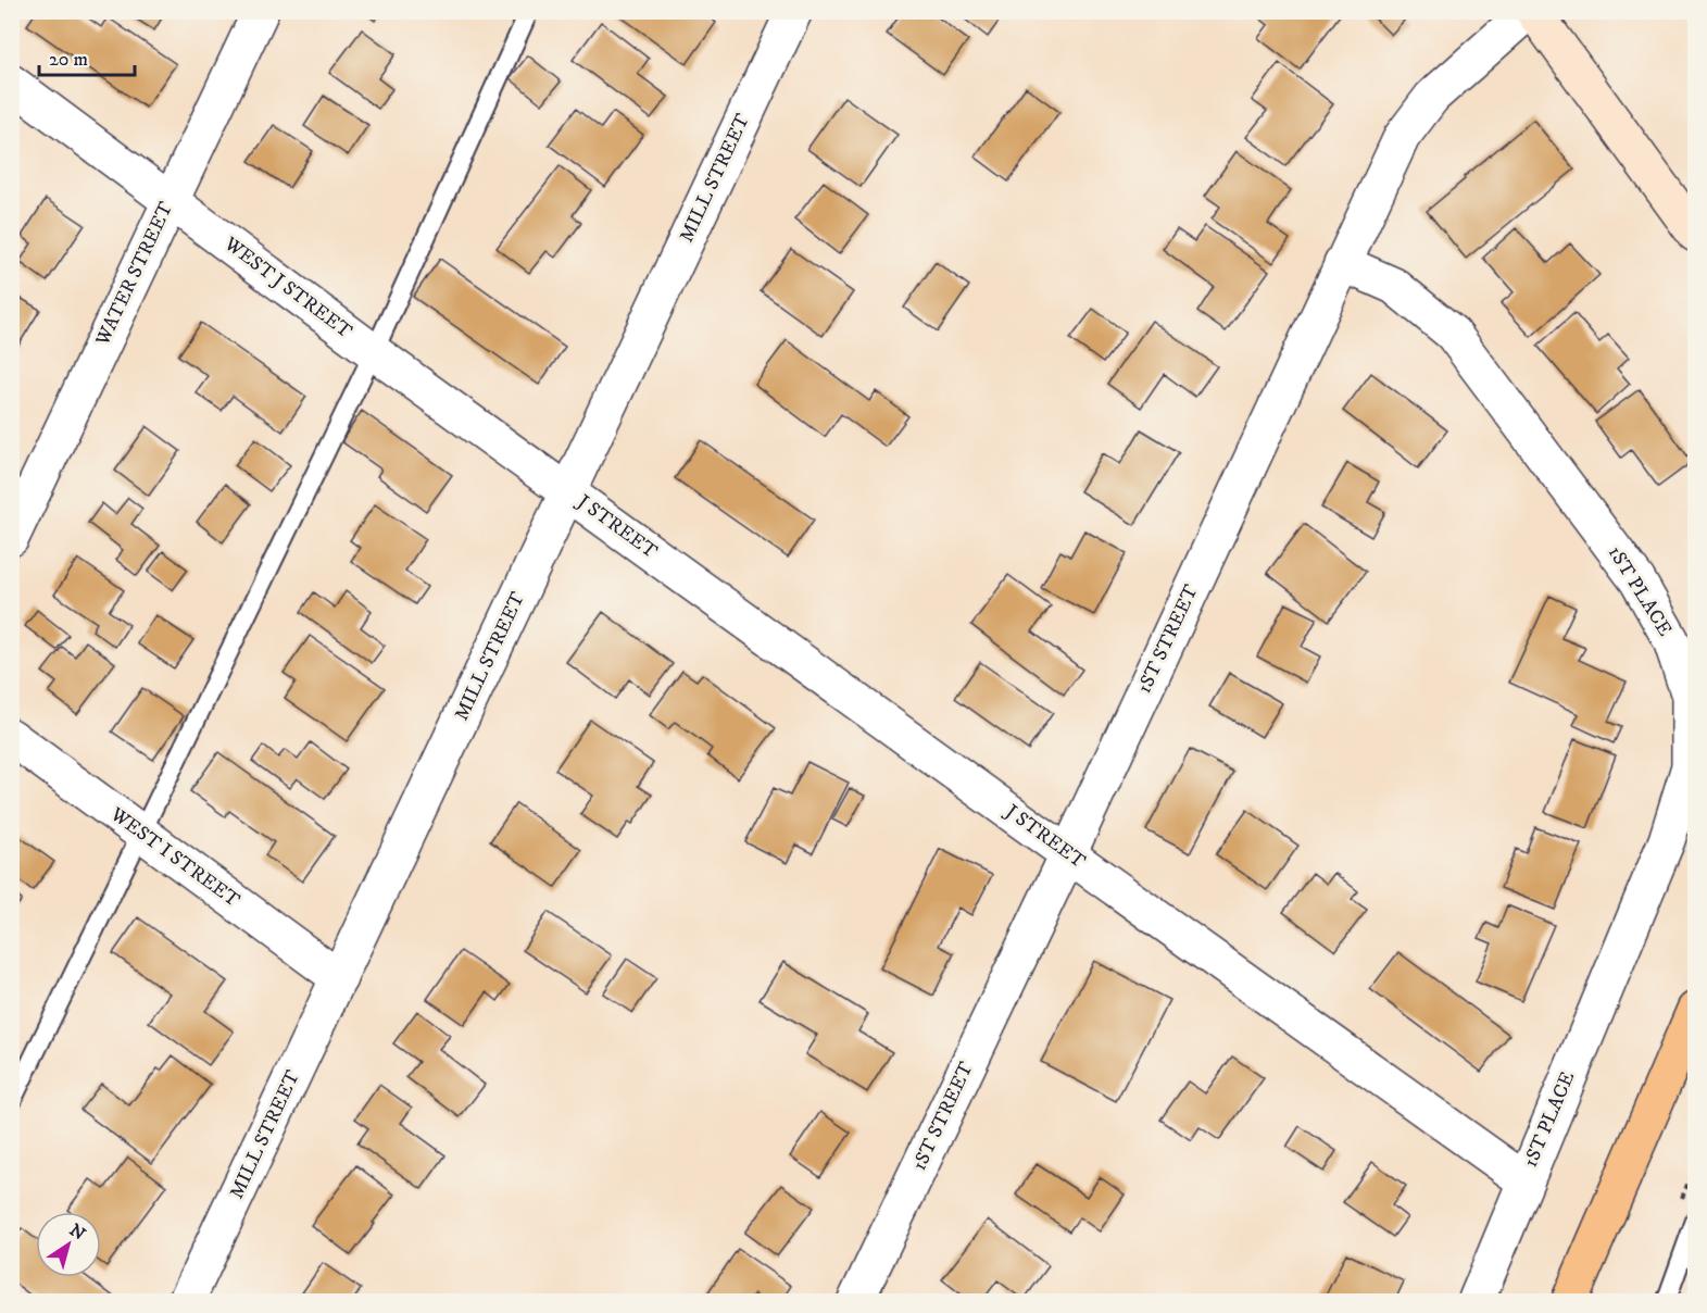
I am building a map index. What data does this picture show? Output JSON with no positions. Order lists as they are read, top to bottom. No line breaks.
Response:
{"streets":{"street":["MILL STREET","WATER STREET","WEST J STREET","J STREET","1ST PLACE","1ST STREET","WEST I STREET"]},"crossings":[["MILL STREET","WEST J STREET"],["MILL STREET","J STREET"],["MILL STREET","WEST I STREET"],["WATER STREET","WEST J STREET"],["WEST J STREET","J STREET"],["J STREET","1ST PLACE"],["J STREET","1ST STREET"],["1ST PLACE","1ST STREET"]],"scale_bar":"20 m","north":"top right"}
